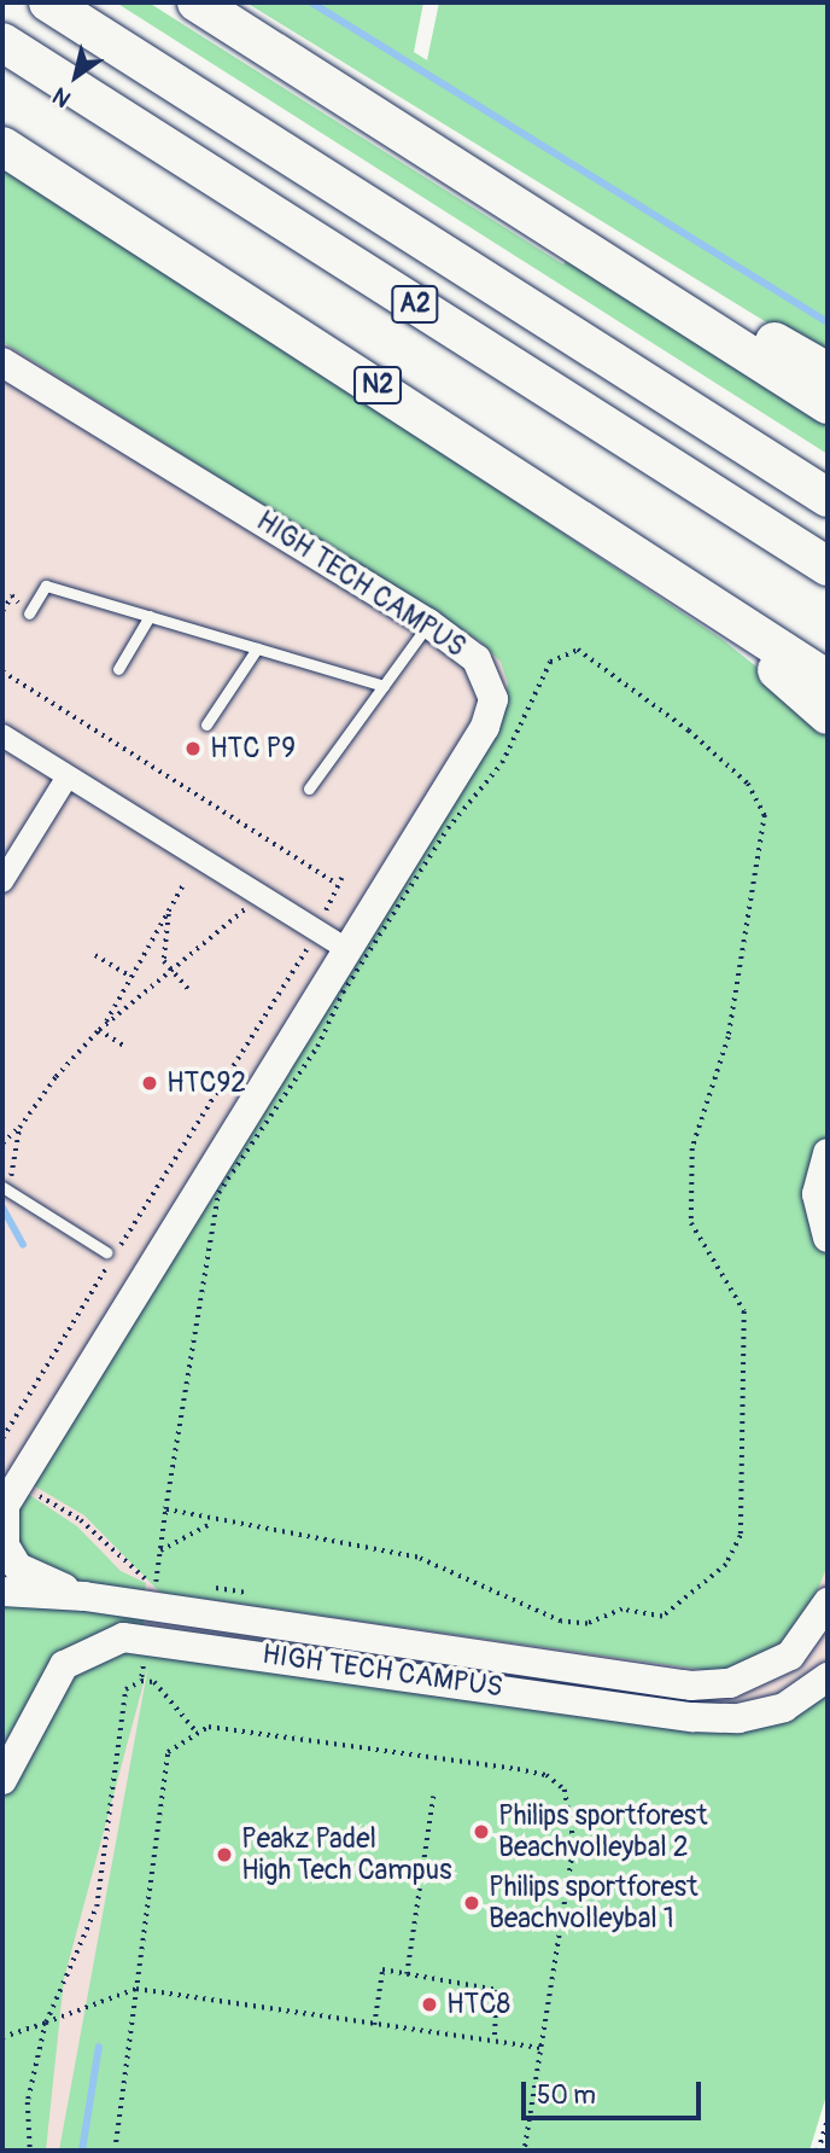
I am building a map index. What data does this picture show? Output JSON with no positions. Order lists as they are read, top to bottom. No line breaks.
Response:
{"streets":{"highway":["A2","N2"],"street":["HIGH TECH CAMPUS"]},"places":["HTC P9","HTC92","Philips sportforest Beachvolleybal 2","Peakz Padel High Tech Campus","Philips sportforest Beachvolleybal 1","HTC8"],"scale_bar":"50 m","north":"bottom left"}
